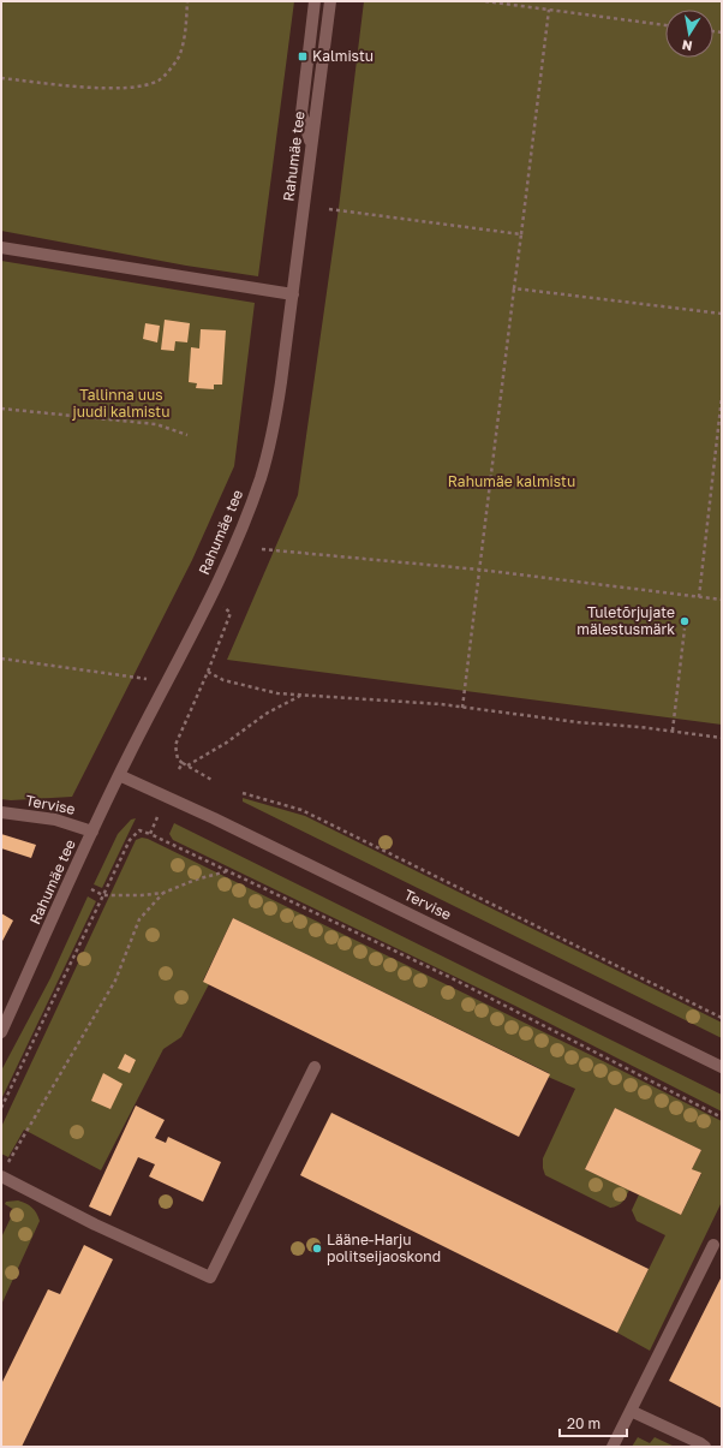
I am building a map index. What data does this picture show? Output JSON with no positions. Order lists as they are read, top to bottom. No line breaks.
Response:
{"streets":{"street":["Rahumäe tee","Tervise"]},"crossings":[["Rahumäe tee","Tervise"]],"parks":["Tallinna uus juudi kalmistu","Rahumäe kalmistu"],"places":{"transit":["Kalmistu"],"other":["Tuletõrjujate mälestusmärk","Lääne-Harju politseijaoskond"]},"scale_bar":"20 m","north":"bottom"}
